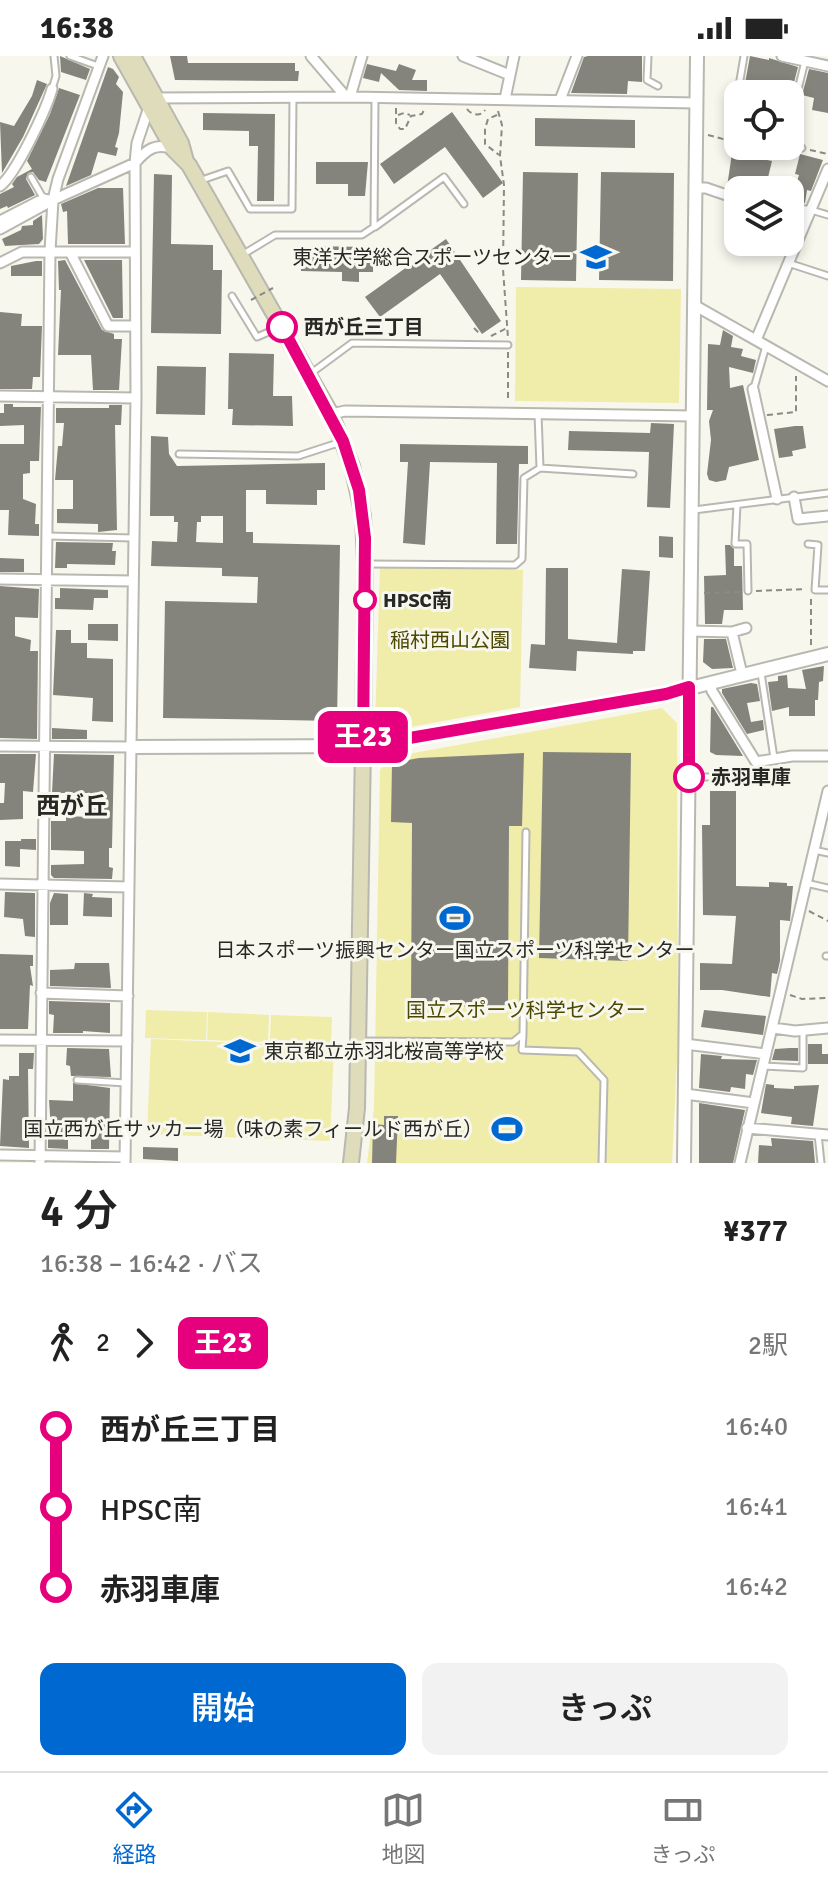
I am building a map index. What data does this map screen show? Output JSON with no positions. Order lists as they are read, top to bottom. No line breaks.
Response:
{"districts":["西が丘"],"parks":["稲村西山公園","国立スポーツ科学センター"],"places":{"school or university":["東洋大学総合スポーツセンター","東京都立赤羽北桜高等学校"],"other":["西が丘三丁目","HPSC南","赤羽車庫"],"sports":["日本スポーツ振興センター国立スポーツ科学センター","国立西が丘サッカー場（味の素フィールド西が丘）"]},"lines":["bus line 王23"],"page":{"status":"16:38","on_map":"王23","heading":["4 分","16:38 – 16:42 · バス","¥377"],"legs":["2","王23","2駅"],"list":[{"name":"西が丘三丁目","value":"16:40"},{"name":"HPSC南","value":"16:41"},{"name":"赤羽車庫","value":"16:42"}],"buttons":["開始","きっぷ"],"tabs":["経路","地図","きっぷ"]}}
